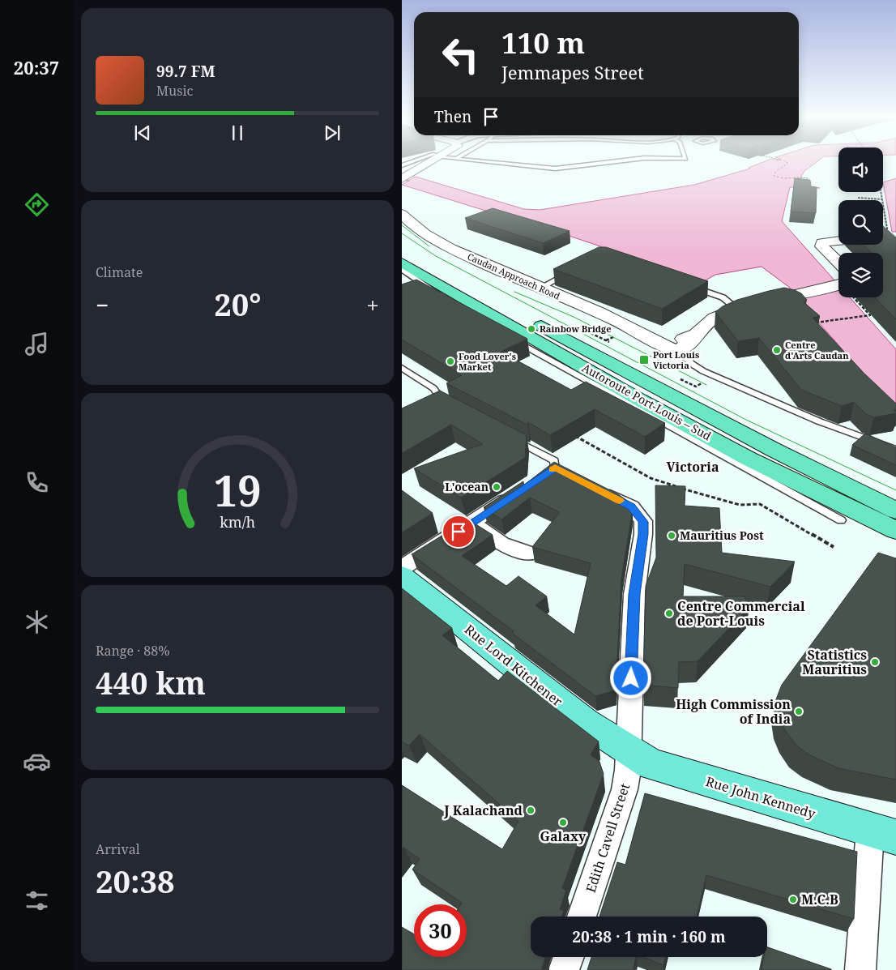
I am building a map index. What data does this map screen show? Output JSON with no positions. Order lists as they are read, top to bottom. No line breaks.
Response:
{"streets":{"highway":["Autoroute Port-Louis – Sud"],"main road":["Rue Lord Kitchener","Rue John Kennedy"],"street":["Caudan Approach Road","Edith Cavell Street"]},"crossings":[["Rue Lord Kitchener","Rue John Kennedy"],["Rue Lord Kitchener","Edith Cavell Street"],["Rue John Kennedy","Edith Cavell Street"]],"districts":["Victoria"],"places":{"other":["Rainbow Bridge","Centre d'Arts Caudan","Food Lover's Market","L'ocean","Mauritius Post","Centre Commercial de Port-Louis","Statistics Mauritius","High Commission of India","J Kalachand","Galaxy","M.C.B"],"transit":["Port Louis Victoria"]},"page":{"tabs":"20:37","turn":["110 m","Jemmapes Street"],"song":["99.7 FM","Music"],"then":"Then","tile":["Climate",["Range · 88%","440 km"],["Arrival","20:38"]],"heat":["−","20°","+"],"limit":"30","trip":"20:38 · 1 min · 160 m","gauge":["19","km/h"]}}
